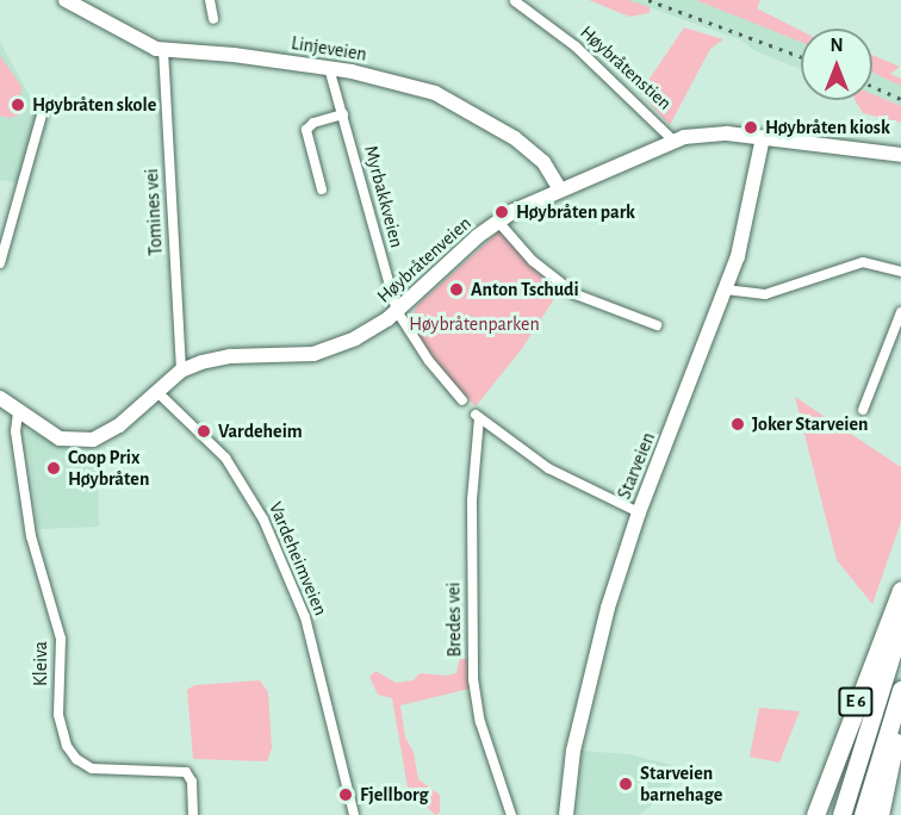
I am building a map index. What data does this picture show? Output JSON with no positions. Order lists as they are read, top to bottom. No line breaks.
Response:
{"streets":{"highway":["E 6"],"street":["Linjeveien","Høybråtenstien","Myrbakkveien","Tomines vei","Høybråtenveien","Starveien","Vardeheimveien","Bredes vei","Kleiva"]},"crossings":[["Linjeveien","Myrbakkveien"],["Linjeveien","Tomines vei"],["Linjeveien","Høybråtenveien"],["Høybråtenstien","Høybråtenveien"],["Myrbakkveien","Høybråtenveien"],["Tomines vei","Høybråtenveien"],["Høybråtenveien","Starveien"],["Høybråtenveien","Vardeheimveien"],["Høybråtenveien","Kleiva"],["Starveien","Bredes vei"]],"parks":["Høybråtenparken"],"places":["Høybråten skole","Høybråten kiosk","Høybråten park","Anton Tschudi","Joker Starveien","Vardeheim","Coop Prix Høybråten","Starveien barnehage","Fjellborg"],"north":"top"}
